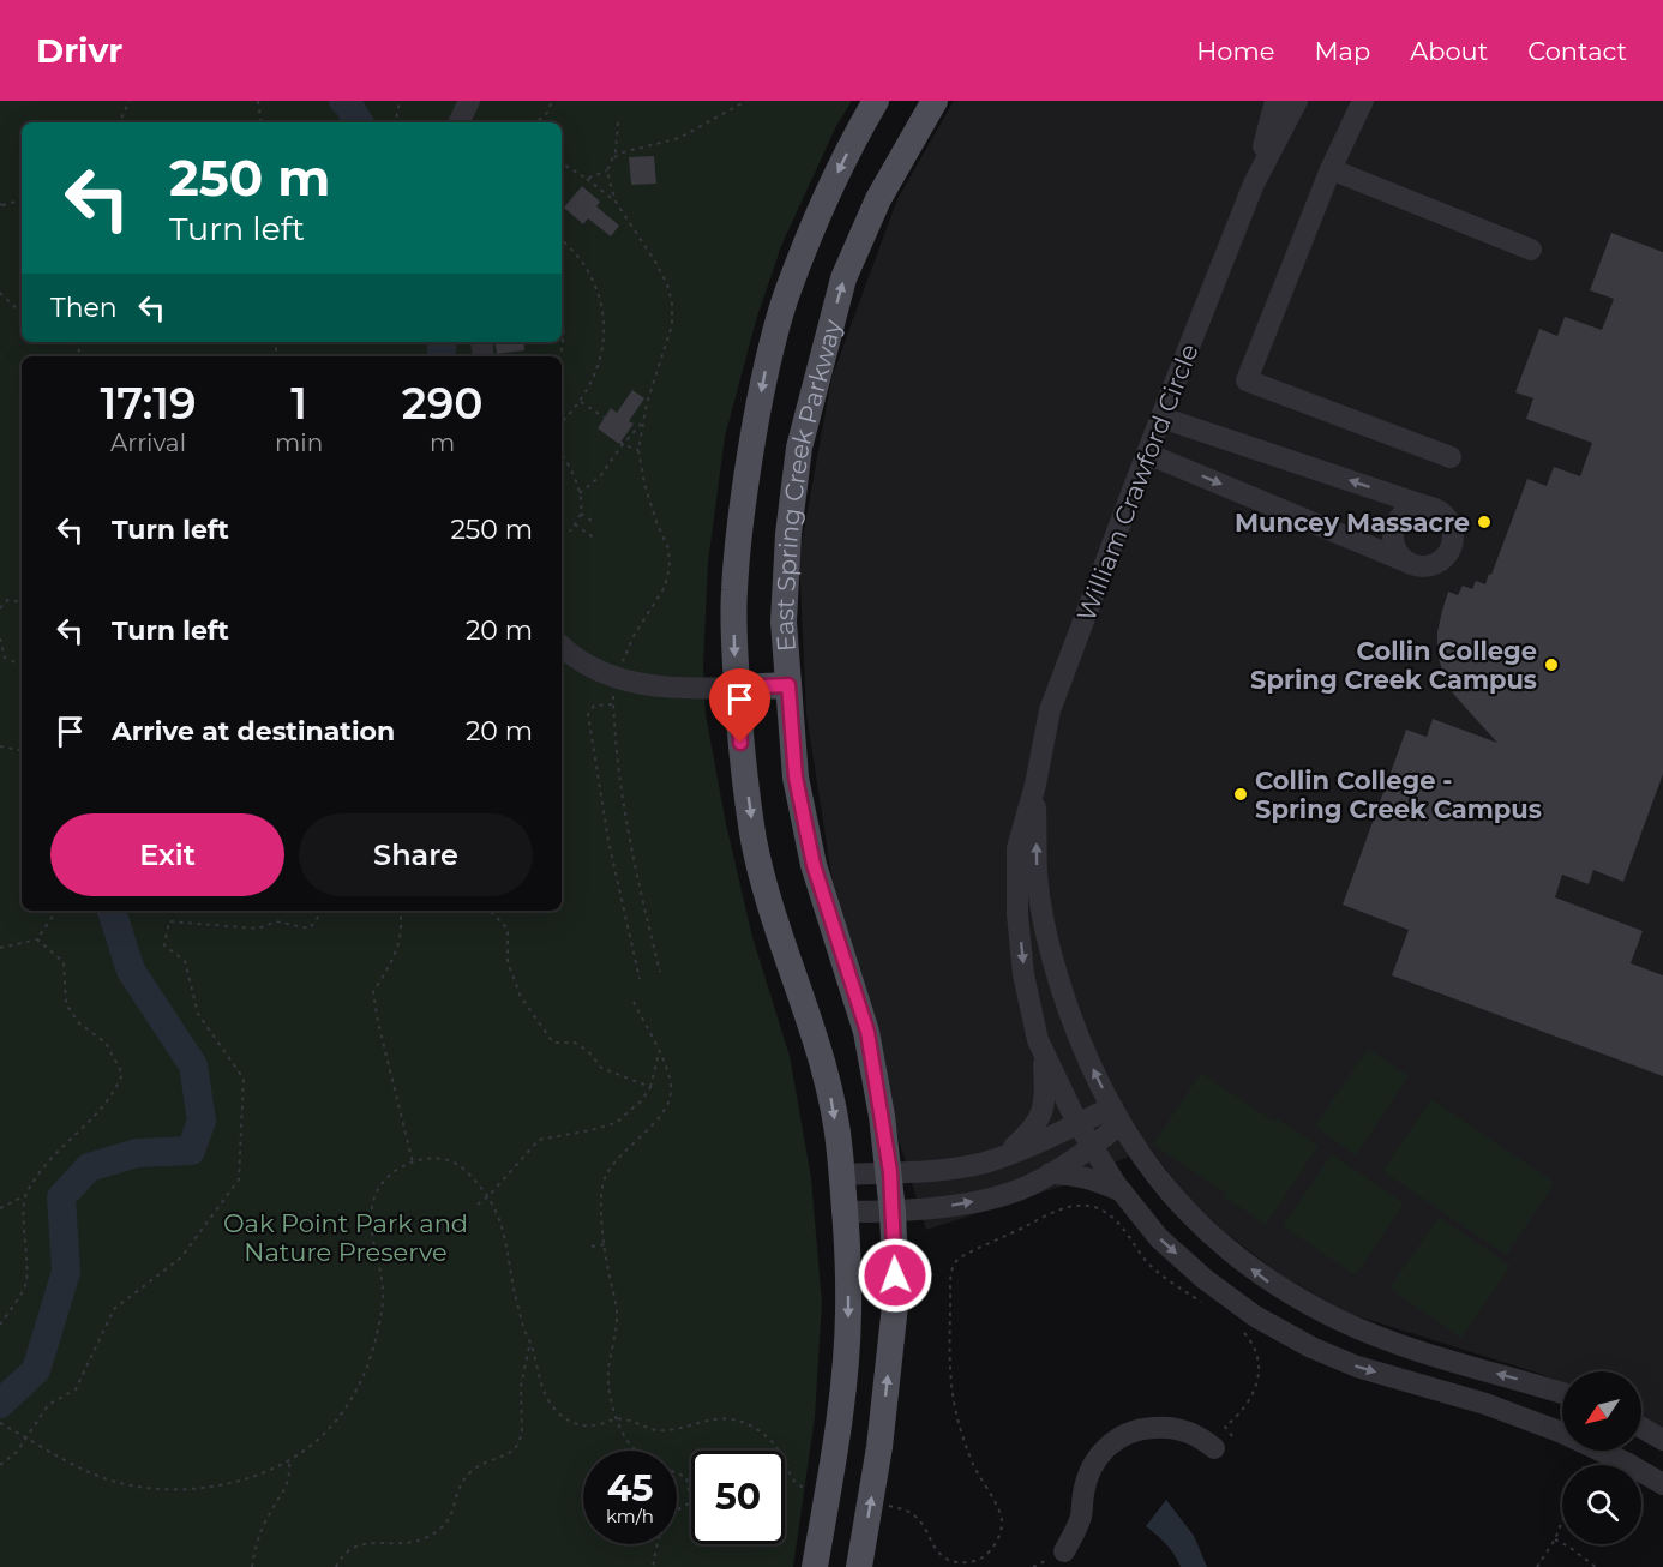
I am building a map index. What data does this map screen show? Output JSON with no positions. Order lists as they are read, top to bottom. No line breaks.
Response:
{"streets":{"main road":["East Spring Creek Parkway"],"lane":["William Crawford Circle"]},"parks":["Oak Point Park and Nature Preserve"],"places":["Muncey Massacre","Collin College Spring Creek Campus","Collin College - Spring Creek Campus"],"north":"bottom left","page":{"header":"Drivr","nav":["Home","Map","About","Contact"],"turn":["250 m","Turn left"],"then":"Then","eta":["17:19","Arrival","1","min","290","m"],"list":[{"name":"Turn left","value":"250 m"},{"name":"Turn left","value":"20 m"},{"name":"Arrive at destination","value":"20 m"}],"buttons":["Exit","Share"],"speed":"45 km/h","limit":"50"}}
